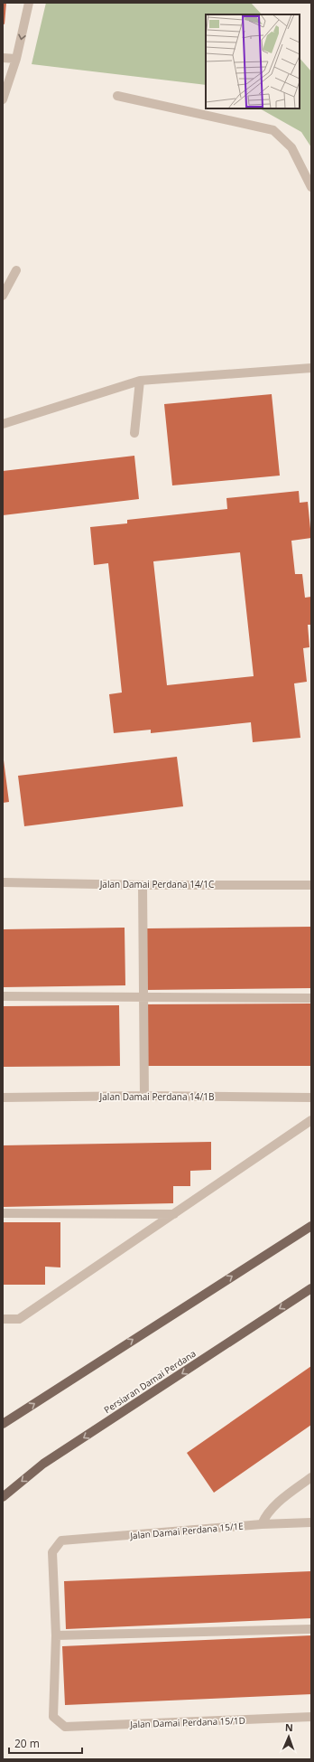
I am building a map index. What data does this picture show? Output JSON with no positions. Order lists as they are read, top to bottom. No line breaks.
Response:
{"streets":{"main road":["Persiaran Damai Perdana"],"street":["Jalan Damai Perdana 14/1C","Jalan Damai Perdana 14/1B","Jalan Damai Perdana 15/1E","Jalan Damai Perdana 15/1D"]},"crossings":[["Jalan Damai Perdana 15/1E","Jalan Damai Perdana 15/1D"]],"scale_bar":"20 m","north":"top"}
